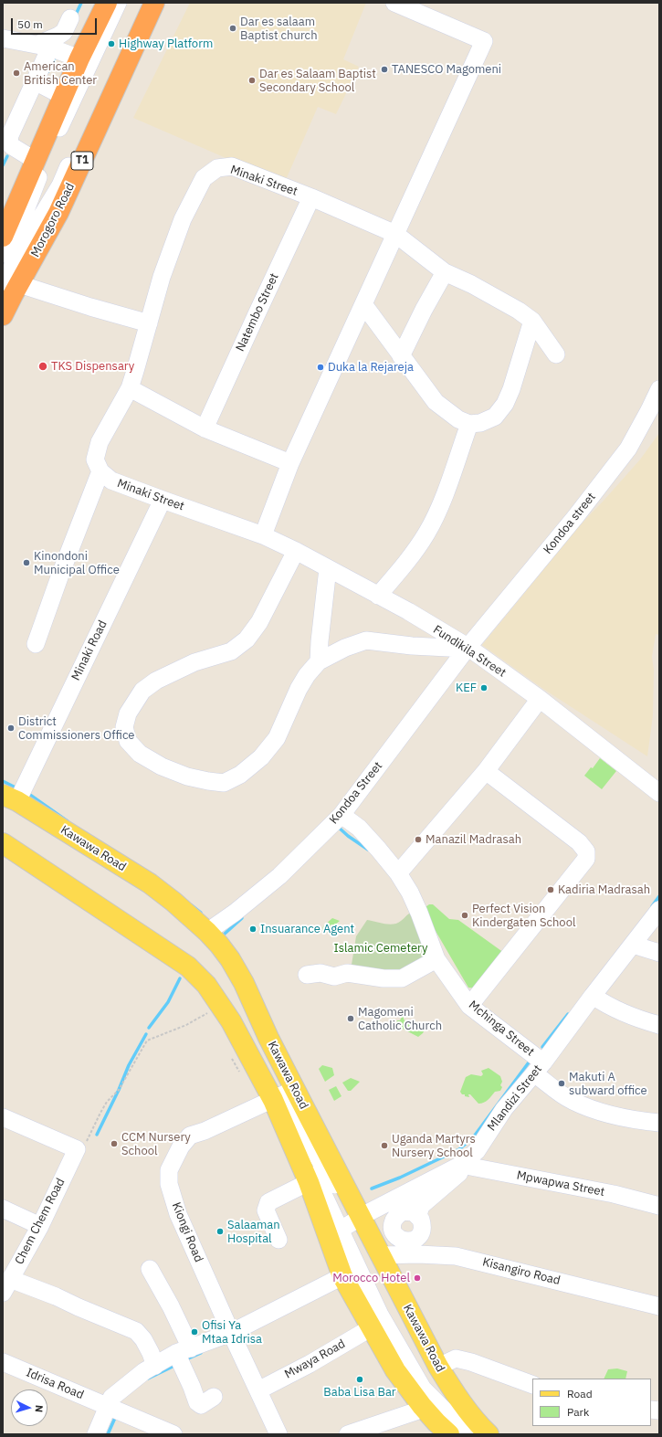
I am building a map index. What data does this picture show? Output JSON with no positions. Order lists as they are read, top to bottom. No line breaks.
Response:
{"streets":{"highway":["T1","Morogoro Road"],"main road":["Kawawa Road"],"street":["Minaki Street","Natembo Street","Kondoa street","Minaki Road","Fundikila Street","Kondoa Street","Mchinga Street","Mlandizi Street","Mpwapwa Street","Chem Chem Road","Kiongi Road","Kisangiro Road","Mwaya Road","Idrisa Road"]},"crossings":[["Minaki Street","Natembo Street"],["Minaki Street","Minaki Road"],["Minaki Street","Fundikila Street"],["Kondoa street","Fundikila Street"],["Kondoa street","Kondoa Street"],["Minaki Road","Kawawa Road"],["Fundikila Street","Kondoa Street"],["Kondoa Street","Kawawa Road"],["Kondoa Street","Mchinga Street"],["Kawawa Road","Mlandizi Street"],["Kawawa Road","Kiongi Road"],["Kawawa Road","Kisangiro Road"],["Kawawa Road","Mwaya Road"],["Mchinga Street","Mlandizi Street"],["Mlandizi Street","Mpwapwa Street"],["Kiongi Road","Mwaya Road"]],"parks":["Islamic Cemetery"],"places":["Dar es salaam Baptist church","Highway Platform","TANESCO Magomeni","American British Center","Dar es Salaam Baptist Secondary School","TKS Dispensary","Duka la Rejareja","Kinondoni Municipal Office","KEF","District Commissioners Office","Manazil Madrasah","Kadiria Madrasah","Perfect Vision Kindergaten School","Insuarance Agent","Magomeni Catholic Church","Makuti A subward office","CCM Nursery School","Uganda Martyrs Nursery School","Salaaman Hospital","Morocco Hotel","Ofisi Ya Mtaa Idrisa","Baba Lisa Bar"],"legend":["Road","Park"],"scale_bar":"50 m","north":"right"}
